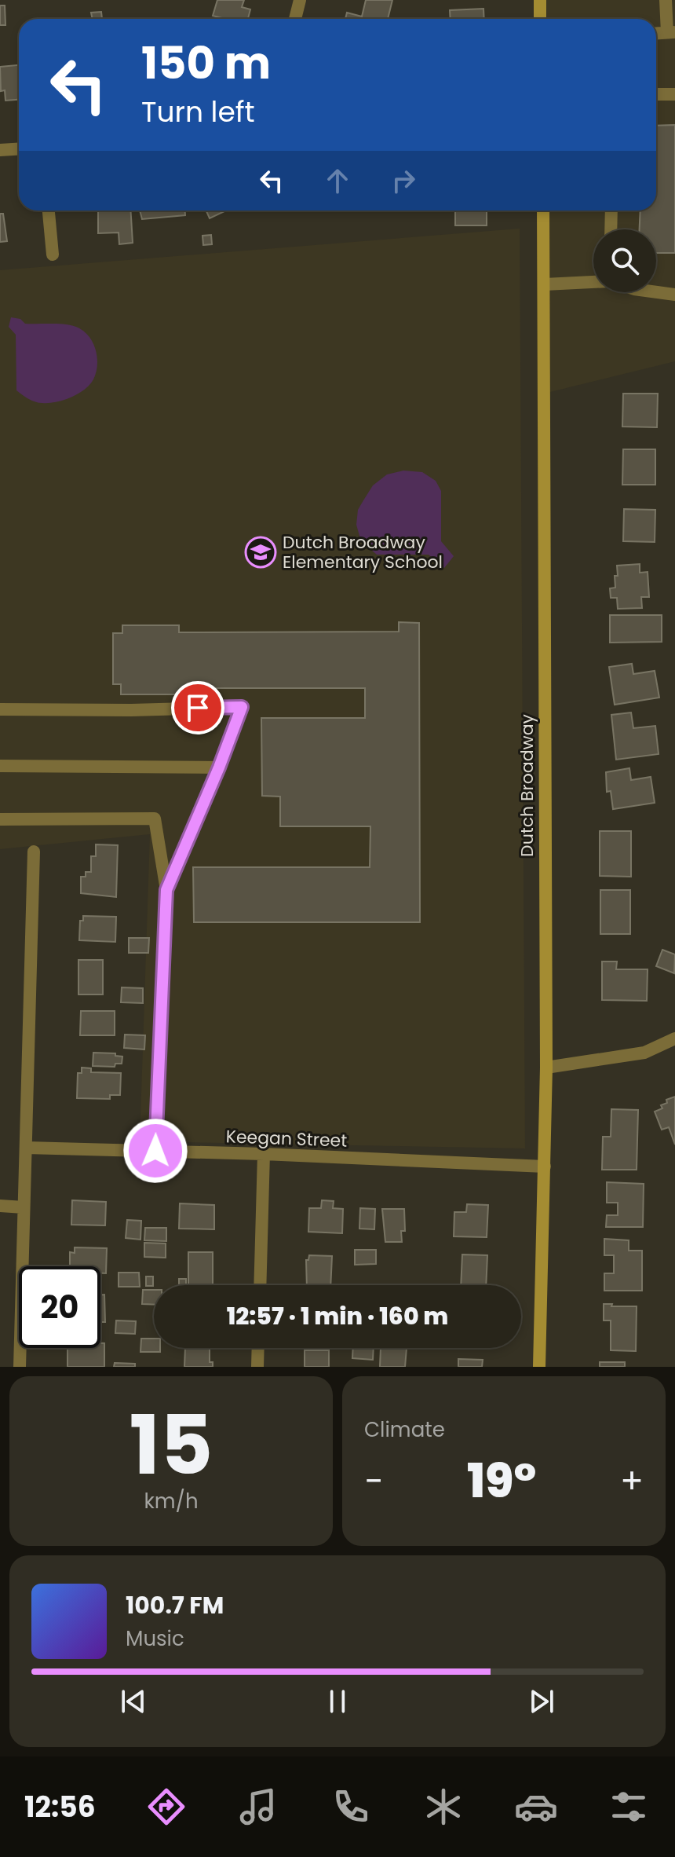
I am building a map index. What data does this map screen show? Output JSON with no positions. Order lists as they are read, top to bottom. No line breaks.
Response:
{"streets":{"main road":["Dutch Broadway"],"street":["Keegan Street"]},"crossings":[["Dutch Broadway","Keegan Street"]],"places":{"school or university":["Dutch Broadway Elementary School"]},"page":{"turn":["150 m","Turn left"],"limit":"20","trip":"12:57 · 1 min · 160 m","tile":[["15","km/h"],"Climate"],"heat":["−","19°","+"],"song":["100.7 FM","Music"],"tabs":"12:56"}}
